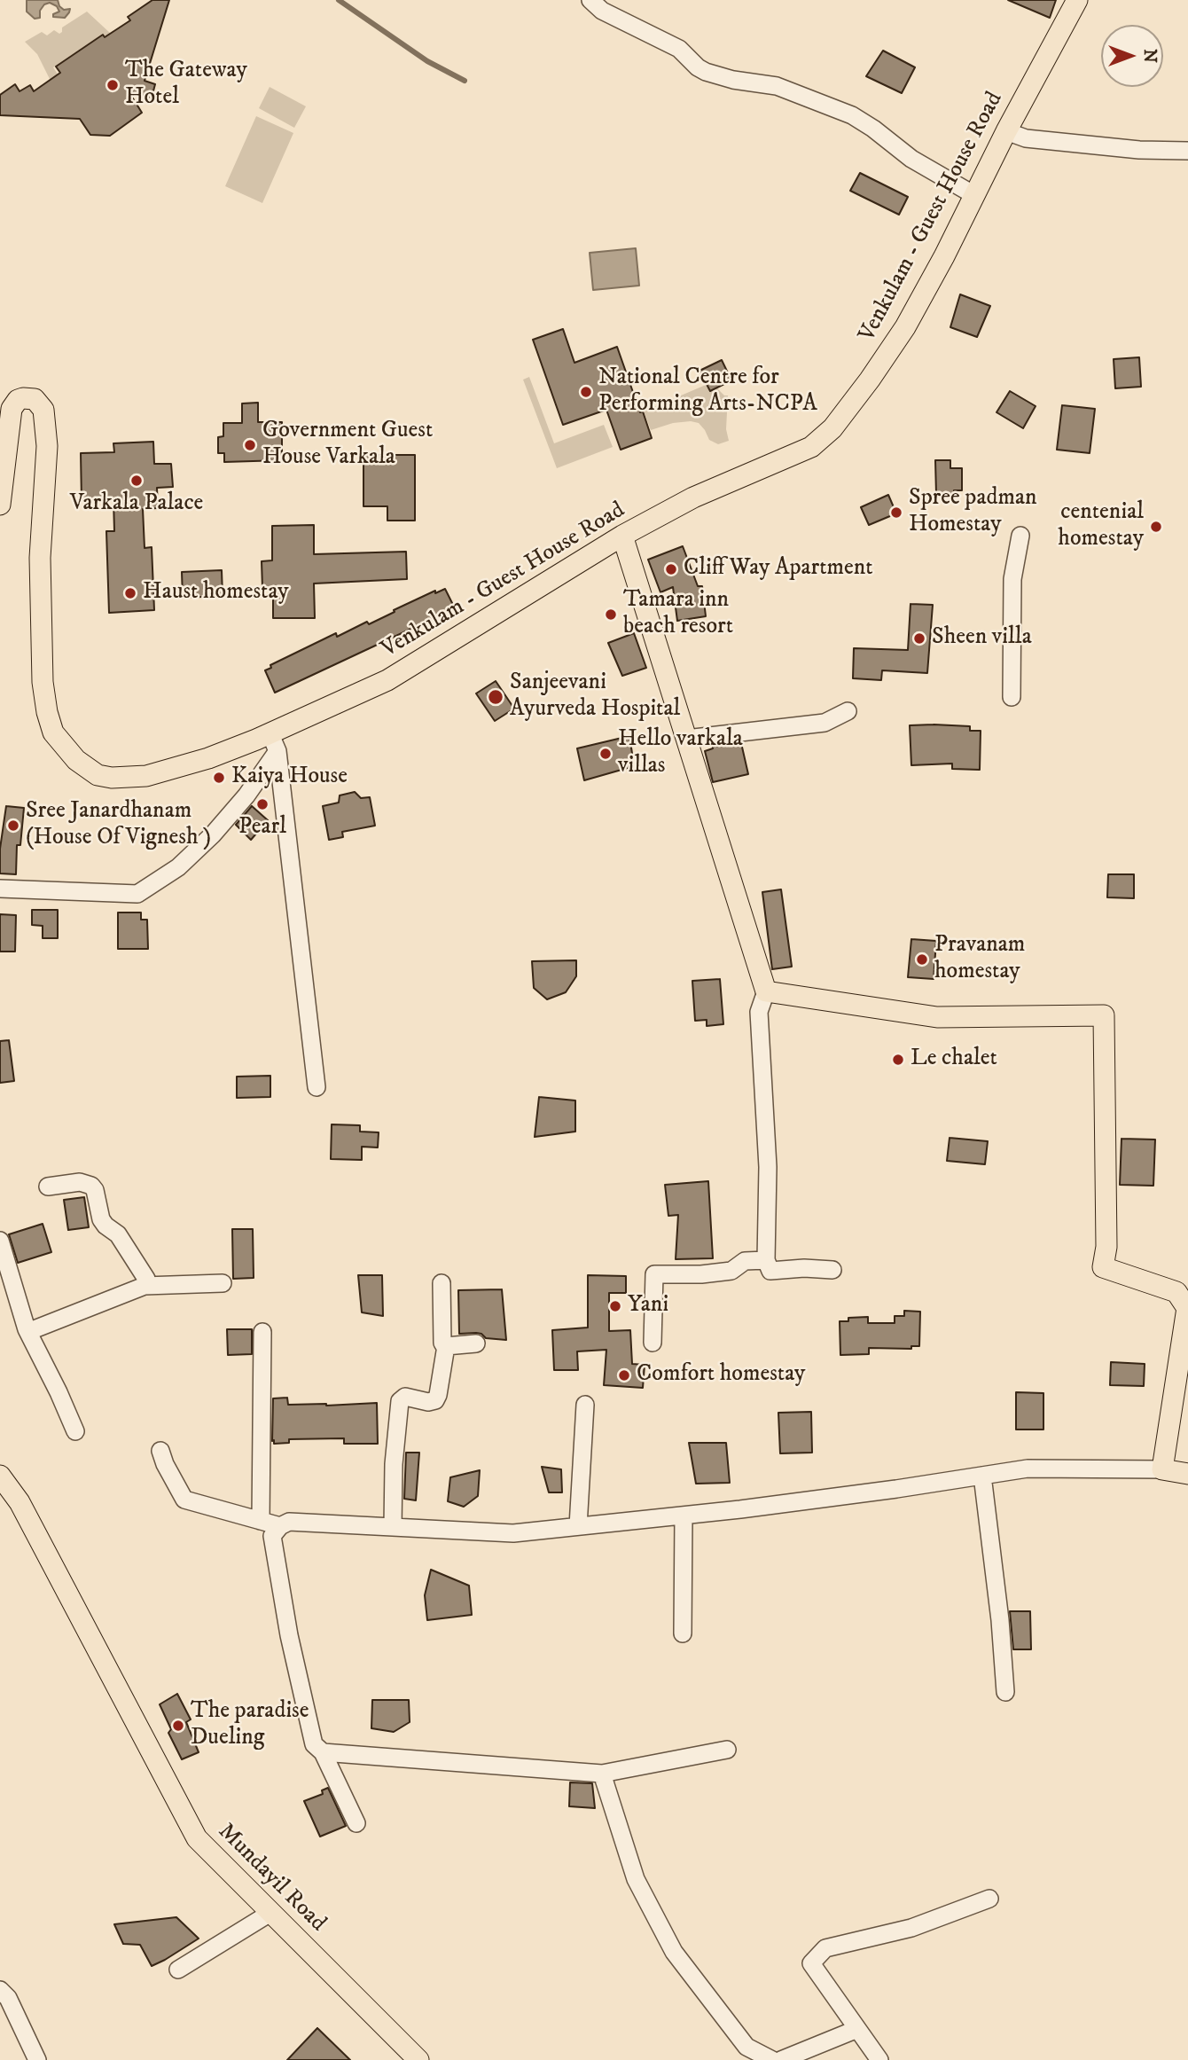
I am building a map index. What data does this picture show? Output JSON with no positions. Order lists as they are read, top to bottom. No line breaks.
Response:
{"streets":{"main road":["Venkulam - Guest House Road","Mundayil Road"]},"places":["The Gateway Hotel","National Centre for Performing Arts-NCPA","Government Guest House Varkala","Varkala Palace","Spree padman Homestay","centenial homestay","Cliff Way Apartment","Haust homestay","Tamara inn beach resort","Sheen villa","Sanjeevani Ayurveda Hospital","Hello varkala villas","Kaiya House","Pearl","Sree Janardhanam (House Of Vignesh )","Pravanam homestay","Le chalet","Yani","Comfort homestay","The paradise Dueling"],"north":"right"}
